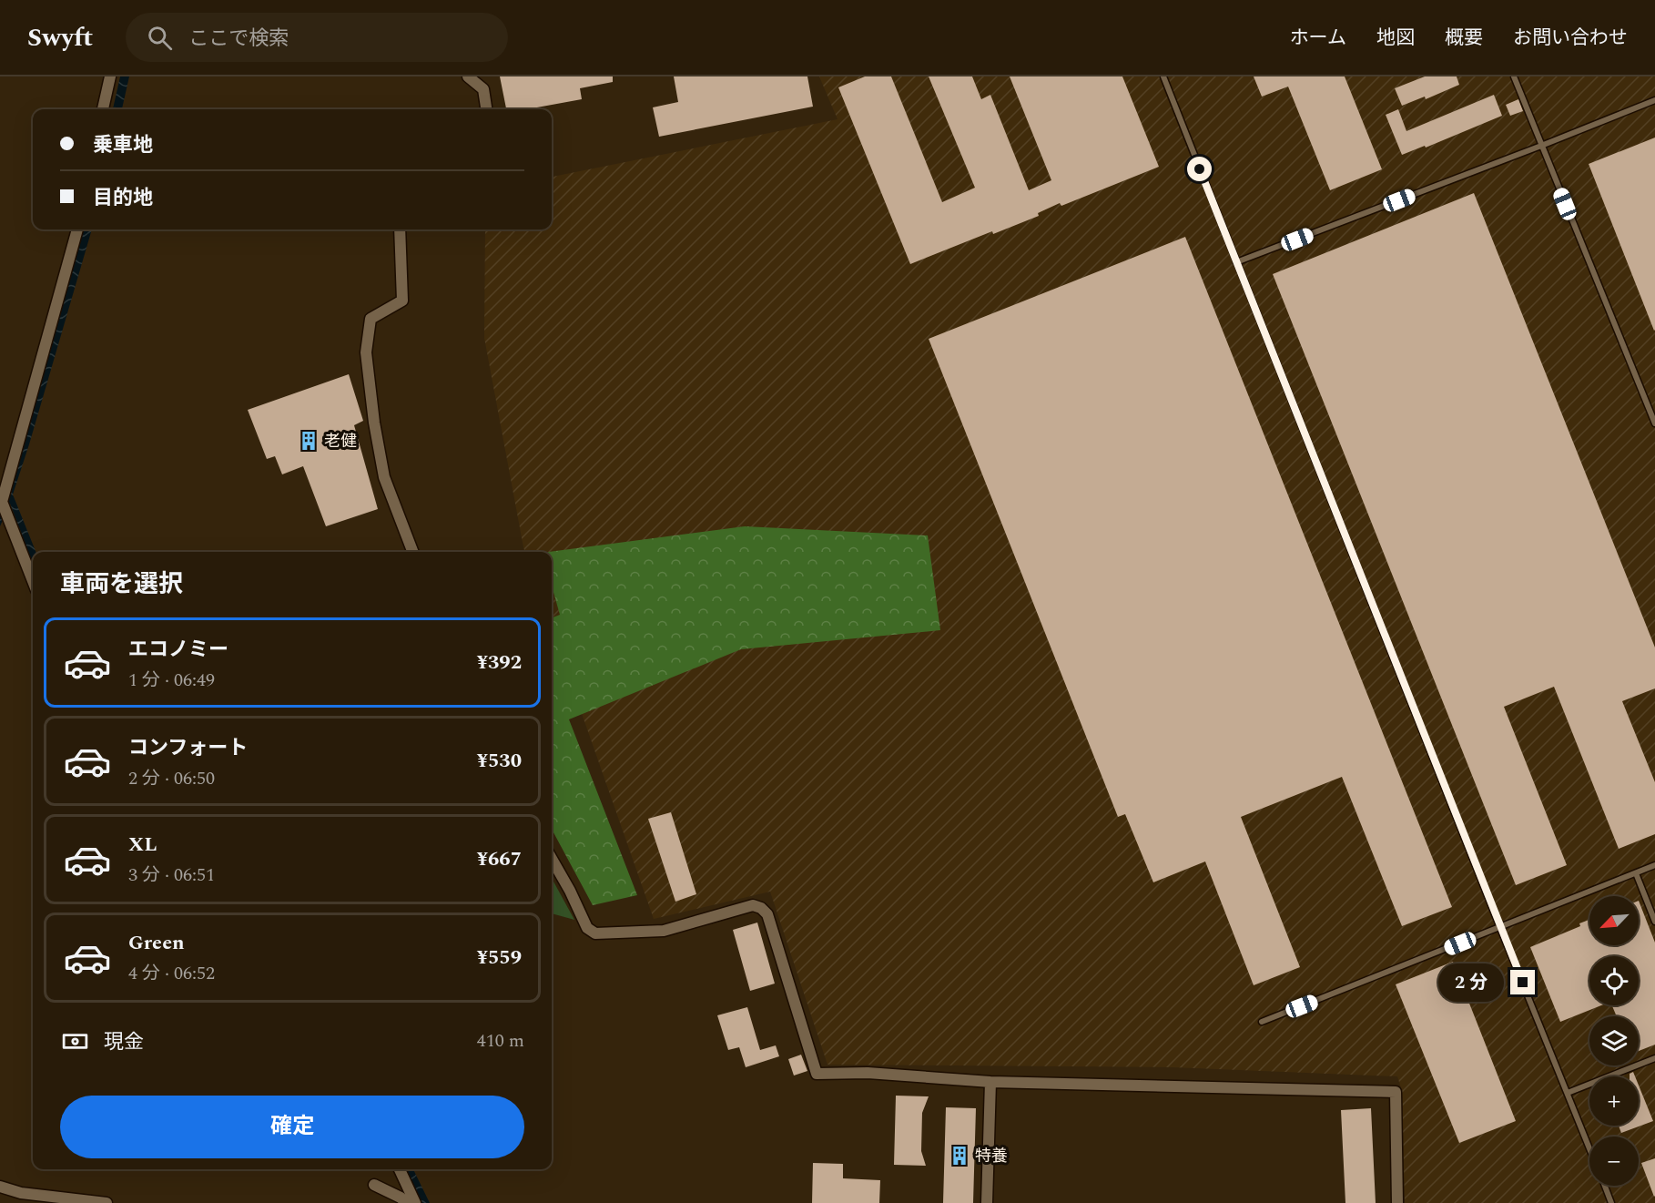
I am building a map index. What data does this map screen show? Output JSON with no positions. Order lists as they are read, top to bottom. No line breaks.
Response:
{"places":{"building":["老健","特養"]},"north":"bottom left","page":{"header":"Swyft","search":"ここで検索","nav":["ホーム","地図","概要","お問い合わせ"],"banner":["乗車地","目的地"],"heading":"車両を選択","list":[{"name":"エコノミー","note":"1 分 · 06:49","value":"¥392"},{"name":"コンフォート","note":"2 分 · 06:50","value":"¥530"},{"name":"XL","note":"3 分 · 06:51","value":"¥667"},{"name":"Green","note":"4 分 · 06:52","value":"¥559"}],"map_buttons":["+","−"],"bubble":"2 分","pay":["現金","410 m"],"buttons":"確定"}}
